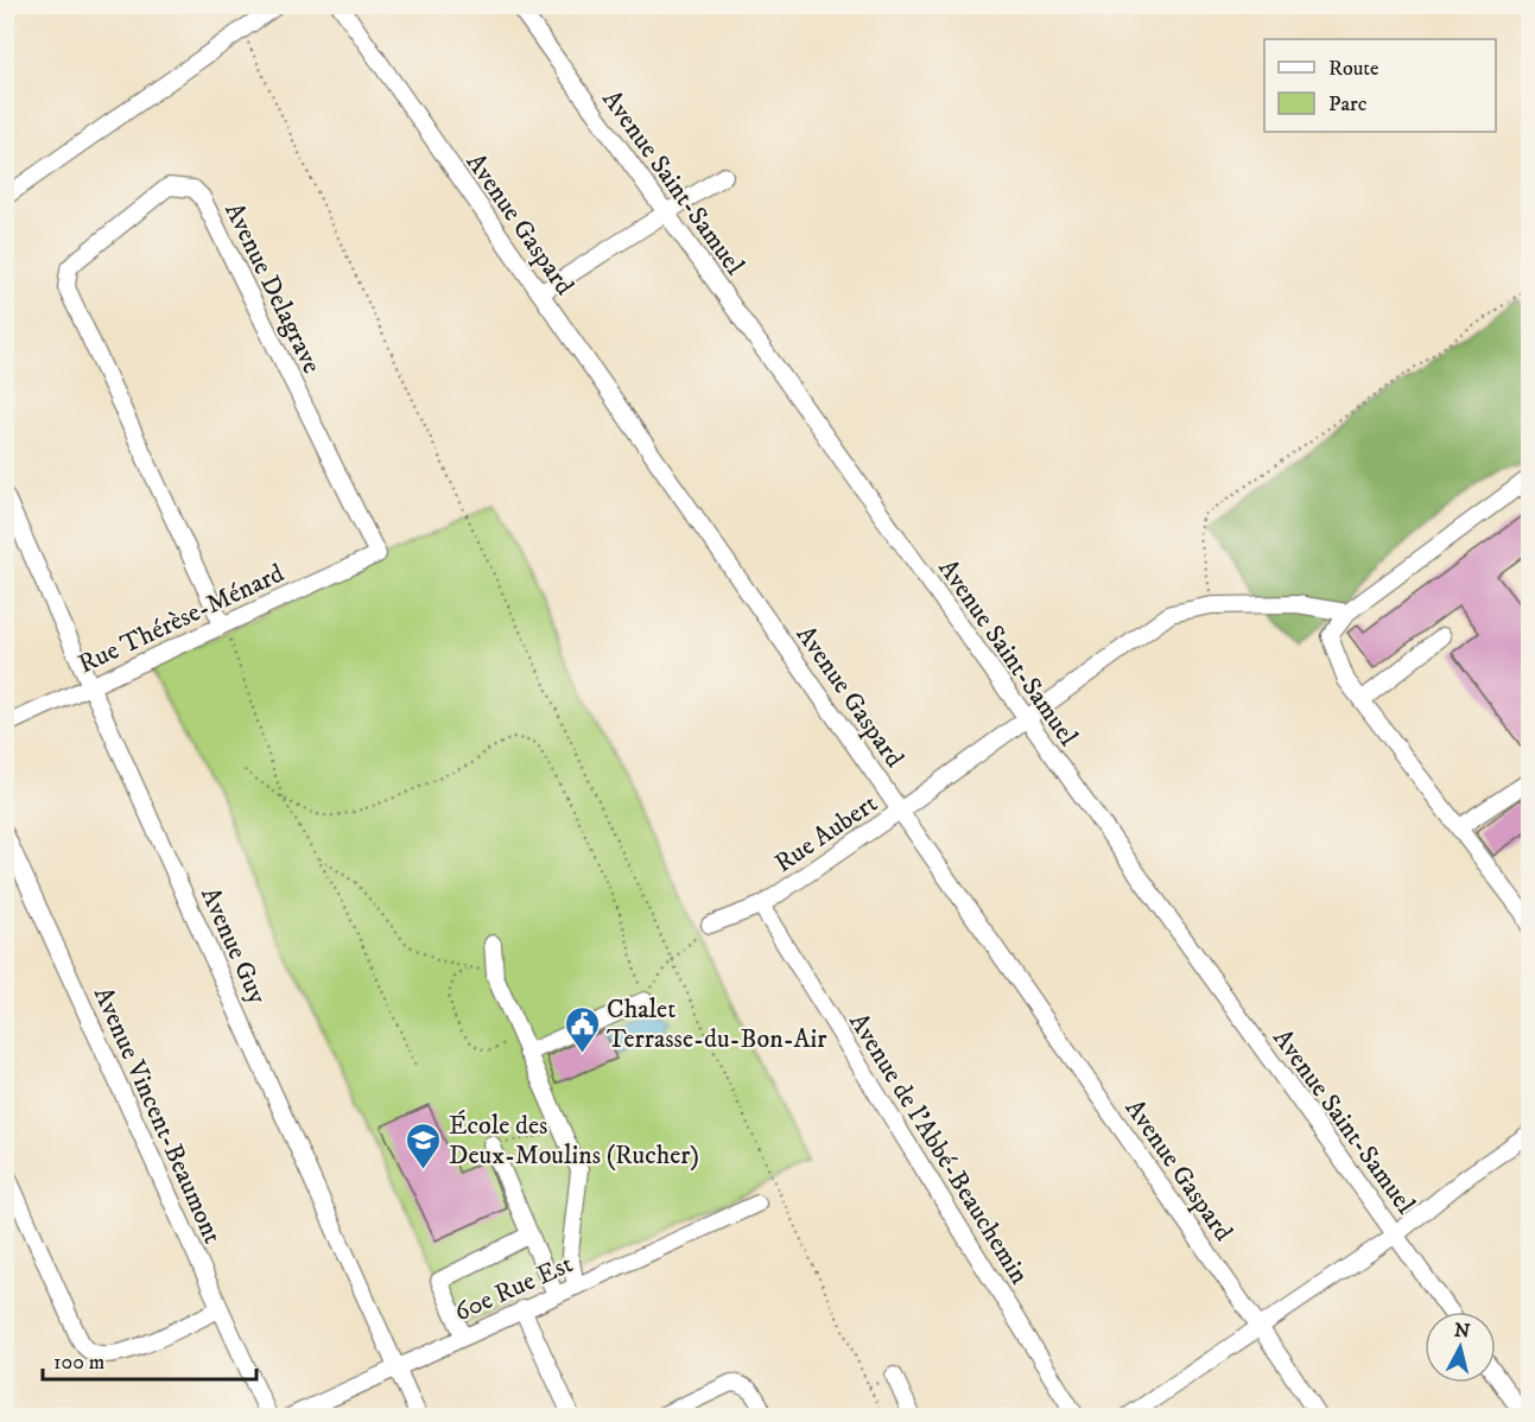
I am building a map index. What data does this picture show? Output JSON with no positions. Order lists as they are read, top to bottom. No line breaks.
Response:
{"streets":{"street":["Avenue Saint-Samuel","Avenue Gaspard","Avenue Delagrave","Rue Thérèse-Ménard","Rue Aubert","Avenue Guy","Avenue Vincent-Beaumont","Avenue de l'Abbé-Beauchemin","60e Rue Est"]},"crossings":[["Avenue Saint-Samuel","Rue Aubert"],["Avenue Gaspard","Rue Aubert"],["Avenue Delagrave","Rue Thérèse-Ménard"],["Rue Thérèse-Ménard","Avenue Guy"],["Rue Aubert","Avenue de l'Abbé-Beauchemin"],["Avenue Guy","60e Rue Est"]],"places":{"public building":["Chalet Terrasse-du-Bon-Air"],"school or university":["École des Deux-Moulins (Rucher)"]},"legend":["Route","Parc"],"scale_bar":"100 m","north":"top"}
